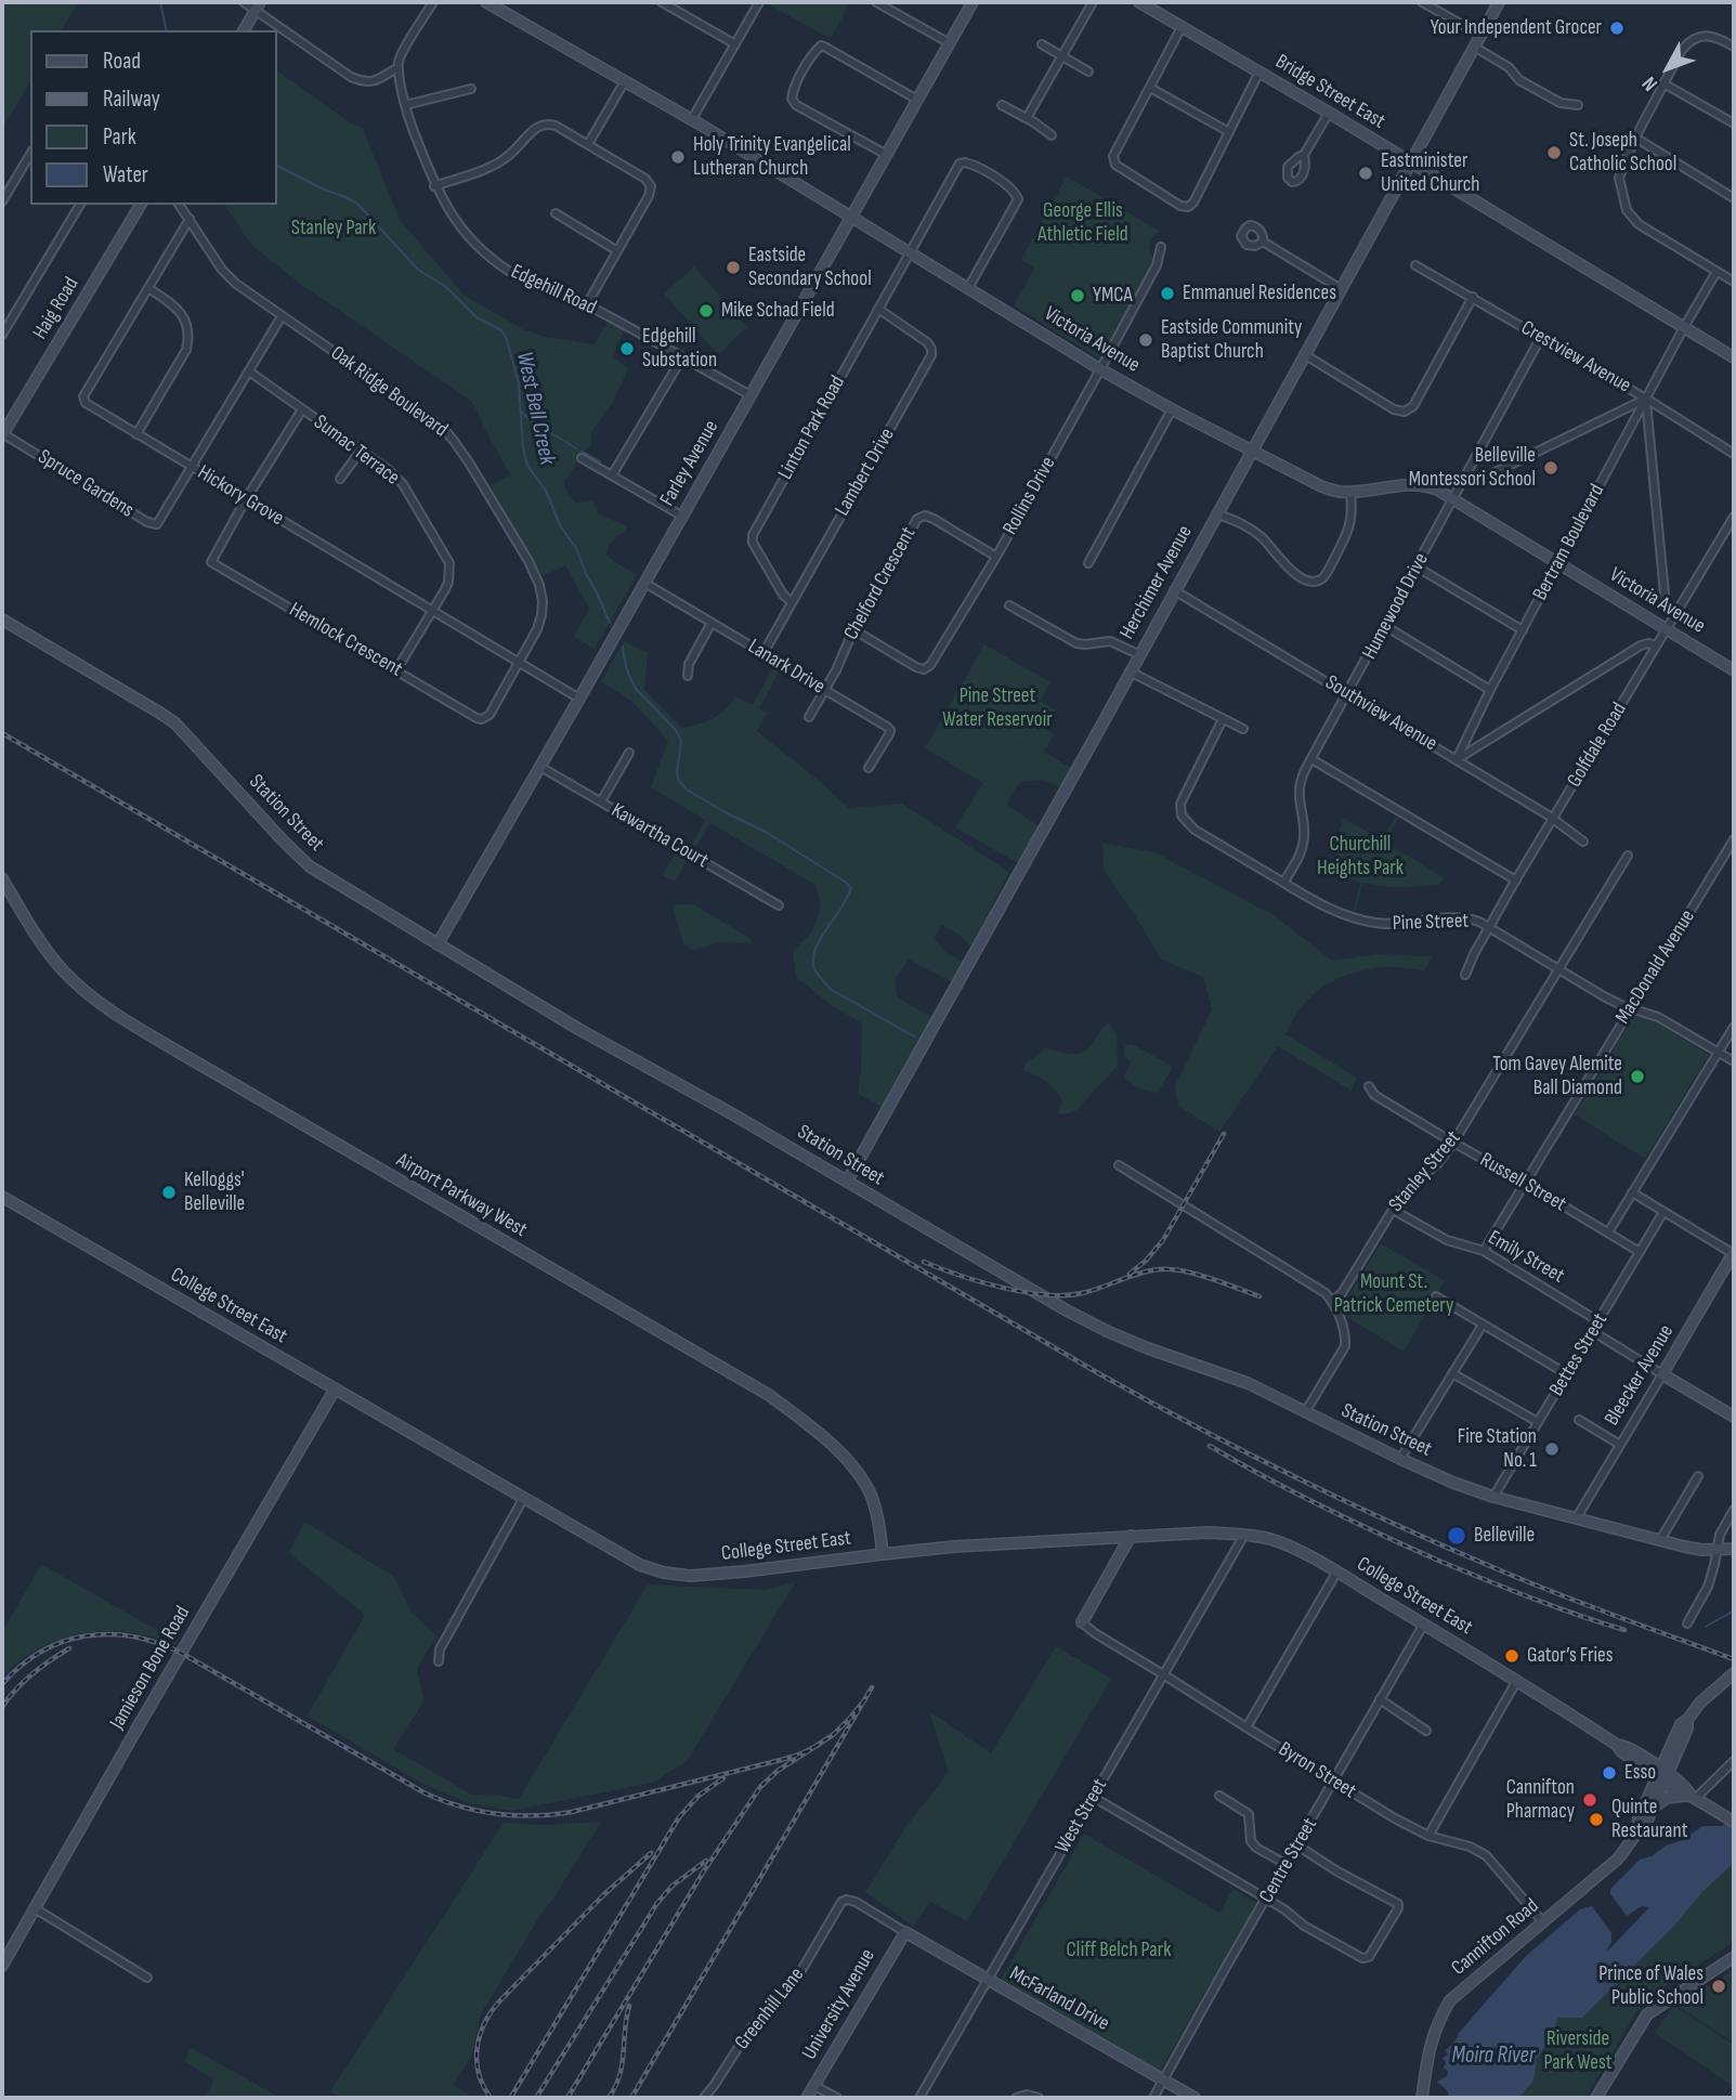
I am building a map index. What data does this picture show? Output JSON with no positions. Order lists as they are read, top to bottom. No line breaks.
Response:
{"streets":{"street":["Bridge Street East","Edgehill Road","Haig Road","Victoria Avenue","Crestview Avenue","Oak Ridge Boulevard","Linton Park Road","Sumac Terrace","Farley Avenue","Lambert Drive","Spruce Gardens","Hickory Grove","Rollins Drive","Bertram Boulevard","Herchimer Avenue","Chelford Crescent","Humewood Drive","Hemlock Crescent","Lanark Drive","Southview Avenue","Golfdale Road","Station Street","Kawartha Court","Pine Street","MacDonald Avenue","Stanley Street","Russell Street","Airport Parkway West","Emily Street","College Street East","Bettes Street","Bleecker Avenue","Jamieson Bone Road","Byron Street","West Street","Centre Street","Cannifton Road","McFarland Drive","University Avenue","Greenhill Lane"]},"crossings":[["Bridge Street East","Bertram Boulevard"],["Bridge Street East","Herchimer Avenue"],["Edgehill Road","Farley Avenue"],["Haig Road","Spruce Gardens"],["Victoria Avenue","Linton Park Road"],["Victoria Avenue","Farley Avenue"],["Victoria Avenue","Rollins Drive"],["Victoria Avenue","Bertram Boulevard"],["Victoria Avenue","Herchimer Avenue"],["Victoria Avenue","Humewood Drive"],["Victoria Avenue","Golfdale Road"],["Crestview Avenue","Bertram Boulevard"],["Crestview Avenue","Humewood Drive"],["Oak Ridge Boulevard","Spruce Gardens"],["Oak Ridge Boulevard","Hickory Grove"],["Oak Ridge Boulevard","Hemlock Crescent"],["Linton Park Road","Lambert Drive"],["Sumac Terrace","Spruce Gardens"],["Sumac Terrace","Hickory Grove"],["Sumac Terrace","Hemlock Crescent"],["Farley Avenue","Hickory Grove"],["Farley Avenue","Lanark Drive"],["Farley Avenue","Station Street"],["Farley Avenue","Kawartha Court"],["Lambert Drive","Lanark Drive"],["Spruce Gardens","Hickory Grove"],["Hickory Grove","Hemlock Crescent"],["Rollins Drive","Chelford Crescent"],["Bertram Boulevard","Southview Avenue"],["Herchimer Avenue","Southview Avenue"],["Herchimer Avenue","Station Street"],["Chelford Crescent","Lanark Drive"],["Humewood Drive","Southview Avenue"],["Humewood Drive","Pine Street"],["Southview Avenue","Golfdale Road"],["Golfdale Road","Pine Street"],["Station Street","Bettes Street"],["Station Street","Bleecker Avenue"],["Pine Street","MacDonald Avenue"],["Pine Street","Stanley Street"],["MacDonald Avenue","Russell Street"],["MacDonald Avenue","Emily Street"],["Stanley Street","Russell Street"],["Stanley Street","Emily Street"],["Russell Street","Bettes Street"],["Airport Parkway West","College Street East"],["Emily Street","Bettes Street"],["College Street East","Jamieson Bone Road"],["College Street East","West Street"],["College Street East","Centre Street"],["College Street East","Cannifton Road"],["Byron Street","West Street"],["Byron Street","Centre Street"],["Byron Street","Cannifton Road"],["West Street","McFarland Drive"],["Centre Street","McFarland Drive"],["McFarland Drive","University Avenue"],["McFarland Drive","Greenhill Lane"],["University Avenue","Greenhill Lane"]],"water":["West Bell Creek","Moira River"],"parks":["George Ellis Athletic Field","Stanley Park","Pine Street Water Reservoir","Churchill Heights Park","Mount St. Patrick Cemetery","Cliff Belch Park","Riverside Park West"],"places":["Your Independent Grocer","St. Joseph Catholic School","Holy Trinity Evangelical Lutheran Church","Eastminister United Church","Eastside Secondary School","Emmanuel Residences","YMCA","Mike Schad Field","Eastside Community Baptist Church","Edgehill Substation","Belleville Montessori School","Tom Gavey Alemite Ball Diamond","Kelloggs' Belleville","Fire Station No. 1","Belleville","Gator’s Fries","Esso","Cannifton Pharmacy","Quinte Restaurant","Prince of Wales Public School"],"legend":["Road","Railway","Park","Water"],"north":"bottom left"}
